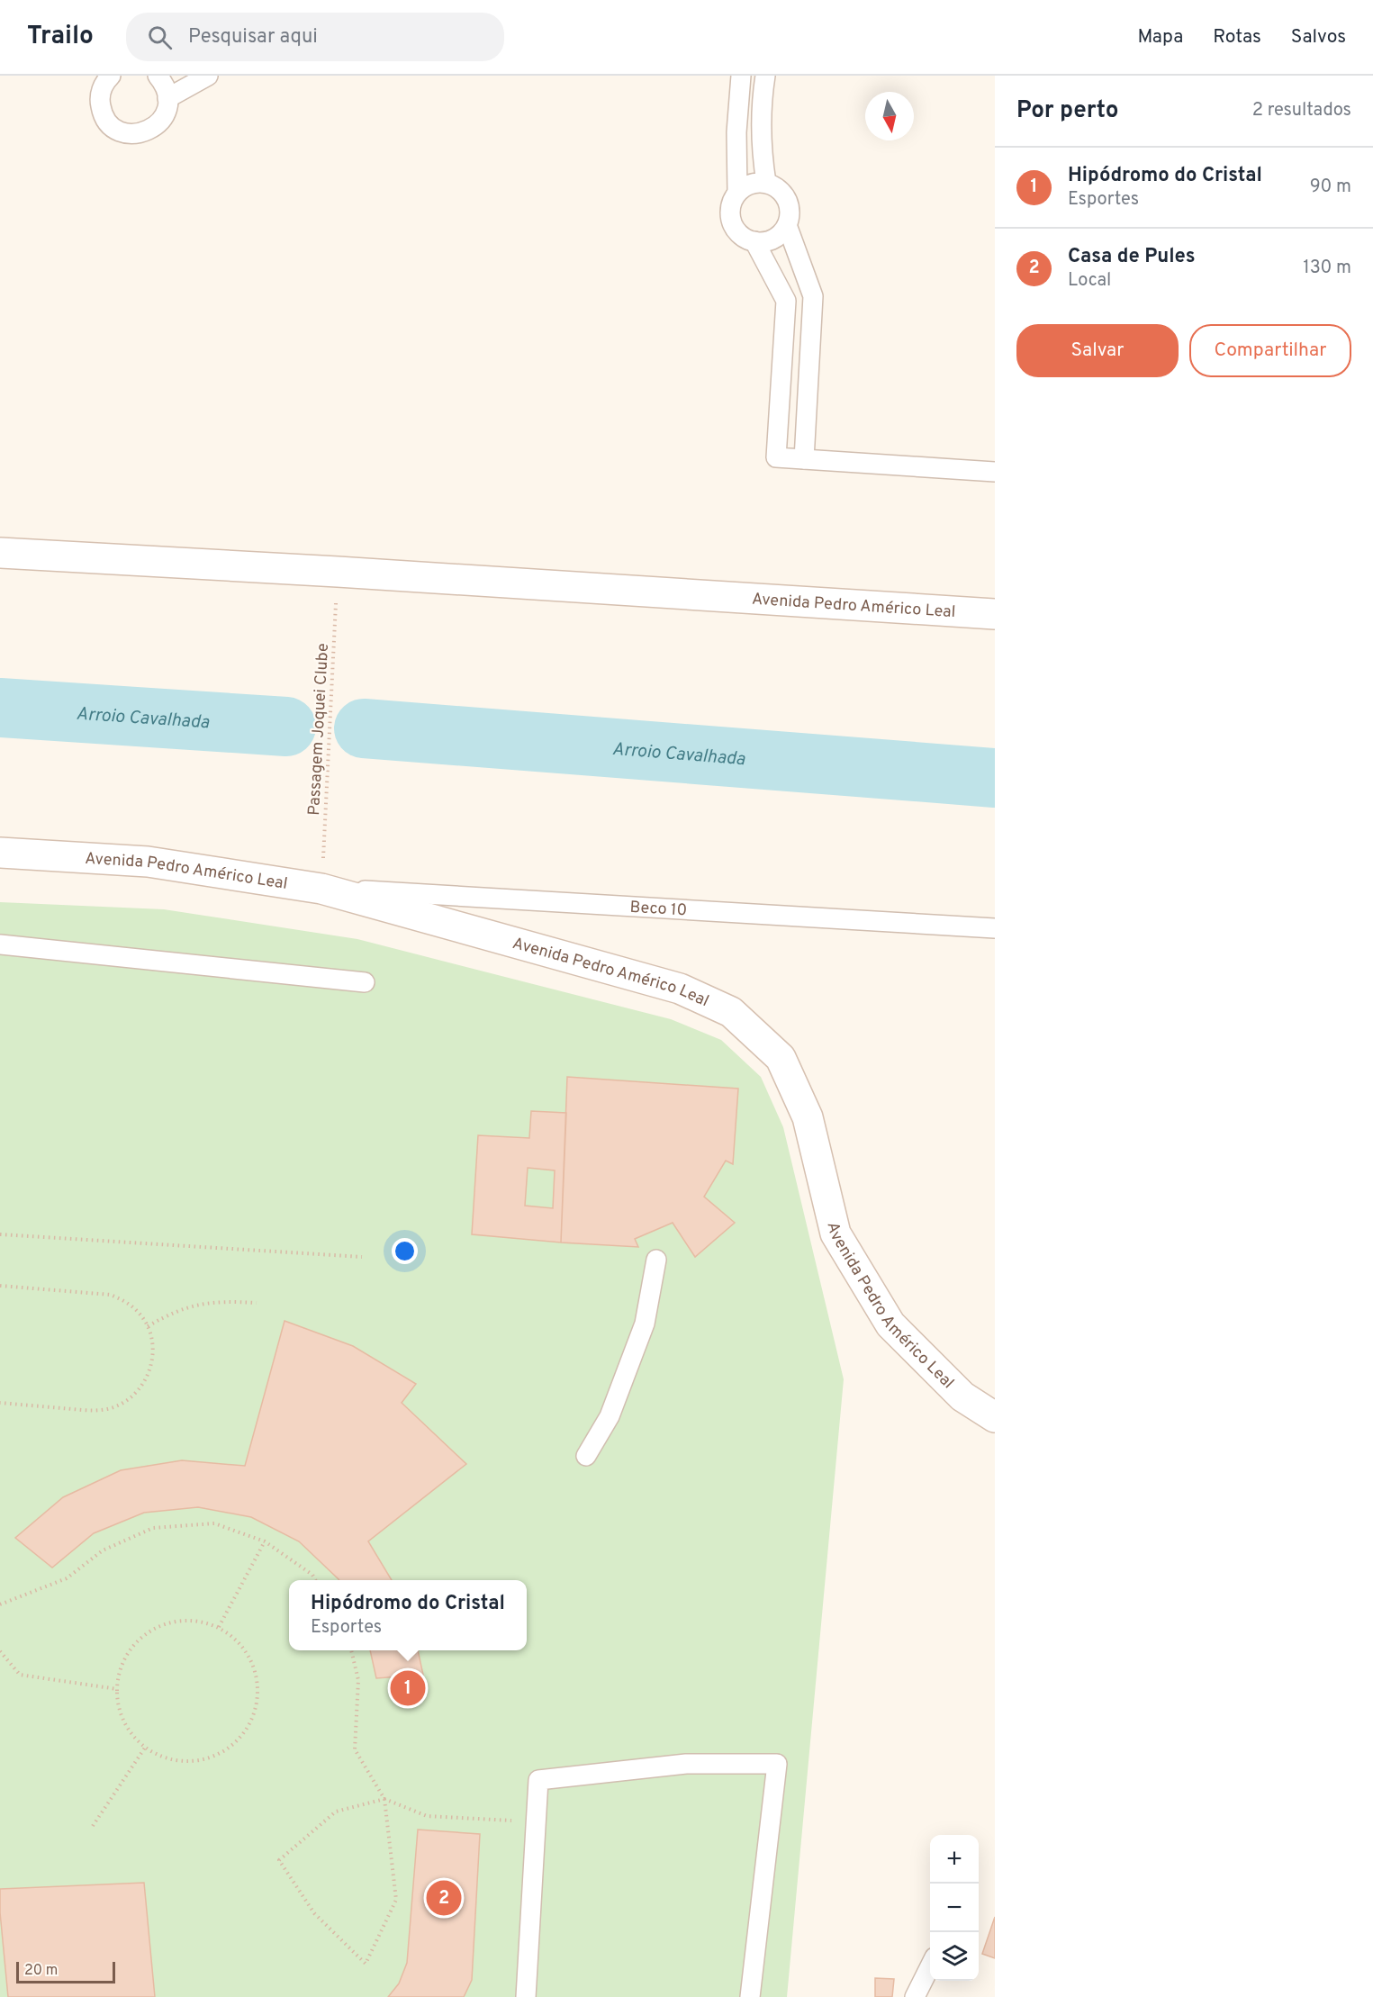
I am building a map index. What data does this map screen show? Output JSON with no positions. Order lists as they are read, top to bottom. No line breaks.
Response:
{"streets":{"main road":["Avenida Pedro Américo Leal"],"lane":["Beco 10"],"path":["Passagem Joquei Clube"]},"crossings":[["Avenida Pedro Américo Leal","Passagem Joquei Clube"],["Avenida Pedro Américo Leal","Beco 10"],["Passagem Joquei Clube","Beco 10"]],"water":["Arroio Cavalhada"],"scale_bar":"20 m","north":"bottom","page":{"header":"Trailo","search":"Pesquisar aqui","nav":["Mapa","Rotas","Salvos"],"heading":["Por perto","2 resultados"],"list":[{"mark":"1","name":"Hipódromo do Cristal","note":"Esportes","value":"90 m"},{"mark":"2","name":"Casa de Pules","note":"Local","value":"130 m"}],"buttons":["Salvar","Compartilhar"],"popup":["Hipódromo do Cristal","Esportes"],"pins":["1","2"],"map_buttons":["+","−"],"scale":"20 m"}}
